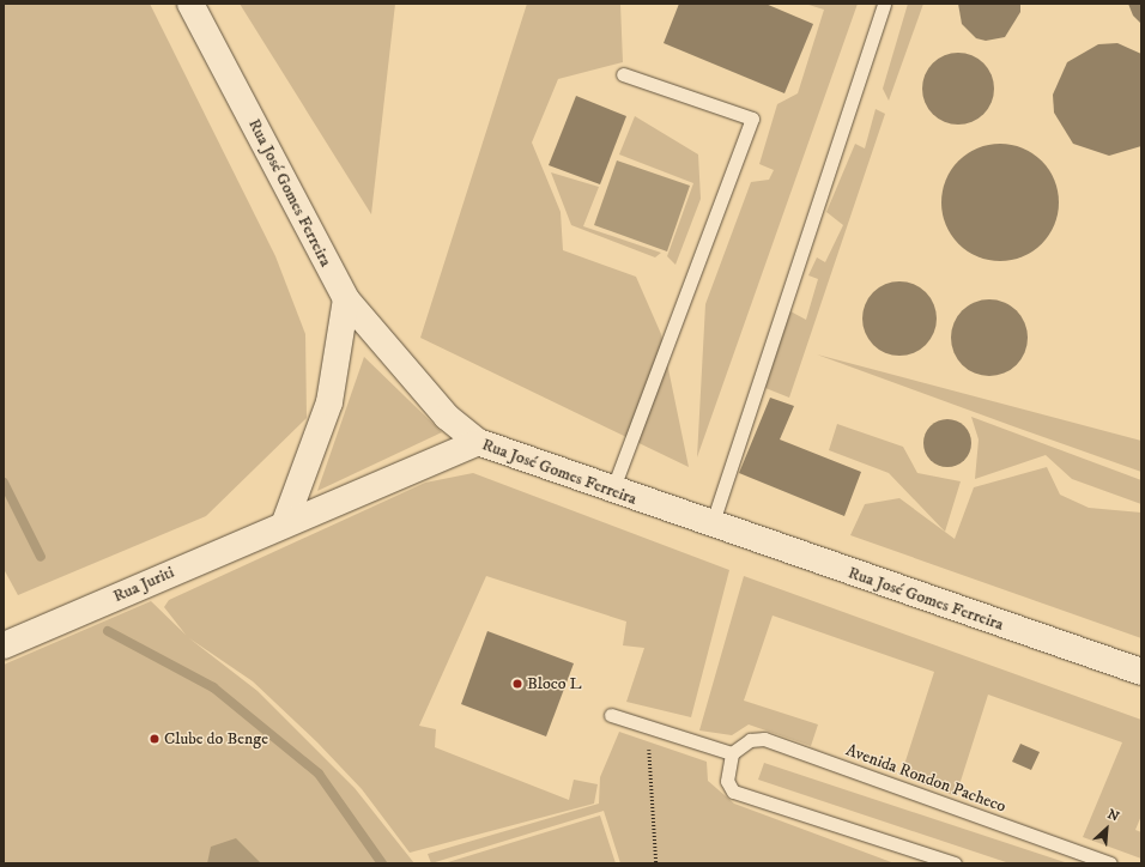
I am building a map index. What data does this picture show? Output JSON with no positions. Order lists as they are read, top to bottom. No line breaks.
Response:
{"streets":{"street":["Rua José Gomes Ferreira","Rua Juriti"],"lane":["Avenida Rondon Pacheco"]},"crossings":[["Rua José Gomes Ferreira","Rua Juriti"]],"places":["Bloco L","Clube do Benge"],"north":"top right"}
